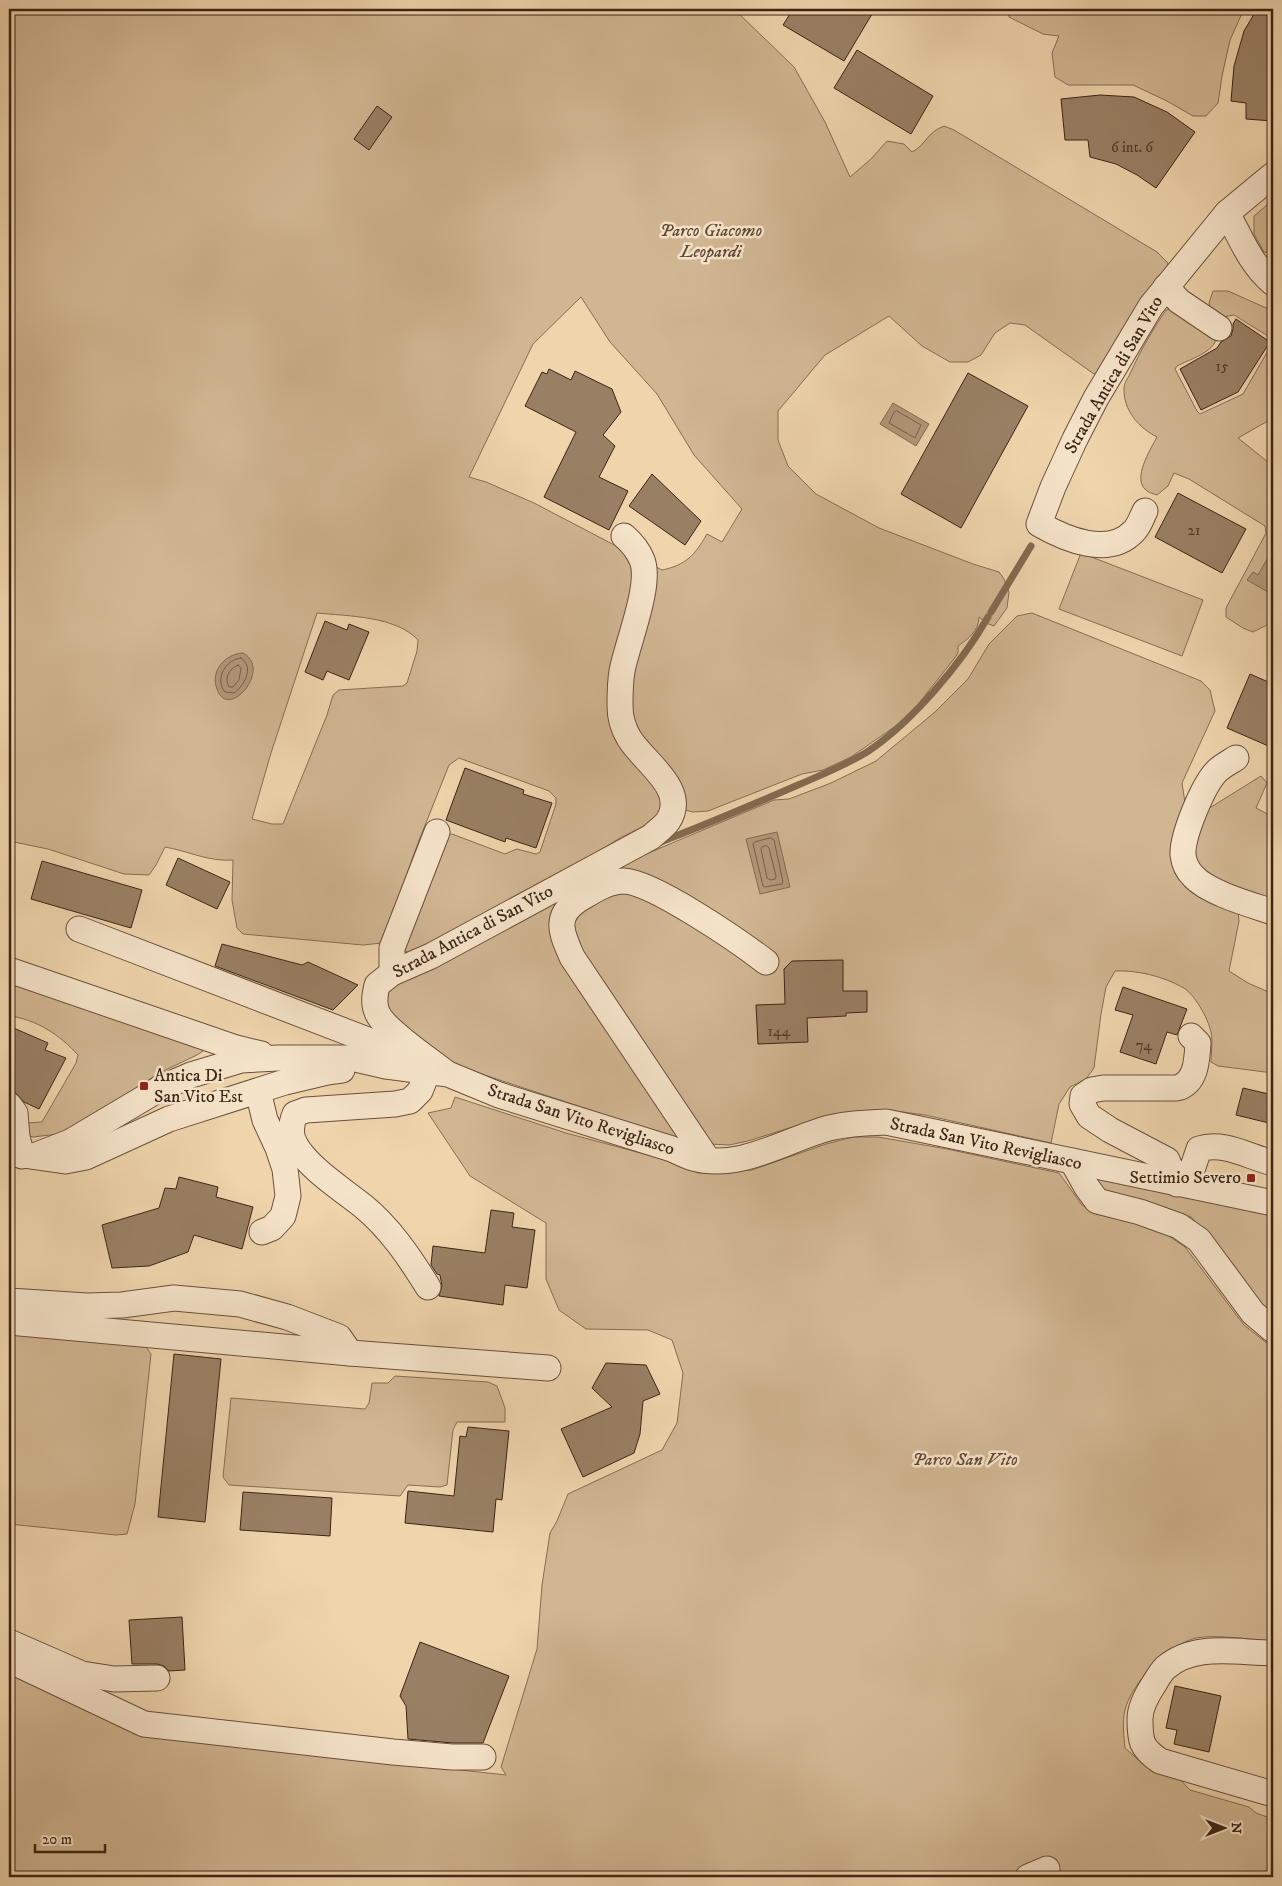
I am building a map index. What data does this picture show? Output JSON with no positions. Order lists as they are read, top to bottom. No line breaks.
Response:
{"streets":{"street":["Strada Antica di San Vito","Strada San Vito Revigliasco"]},"crossings":[["Strada Antica di San Vito","Strada San Vito Revigliasco"]],"parks":["Parco Giacomo Leopardi","Parco San Vito"],"places":{"transit":["Antica Di San Vito Est","Settimio Severo"]},"house_numbers":["6 int. 6","15","21","144","74"],"scale_bar":"20 m","north":"right"}
